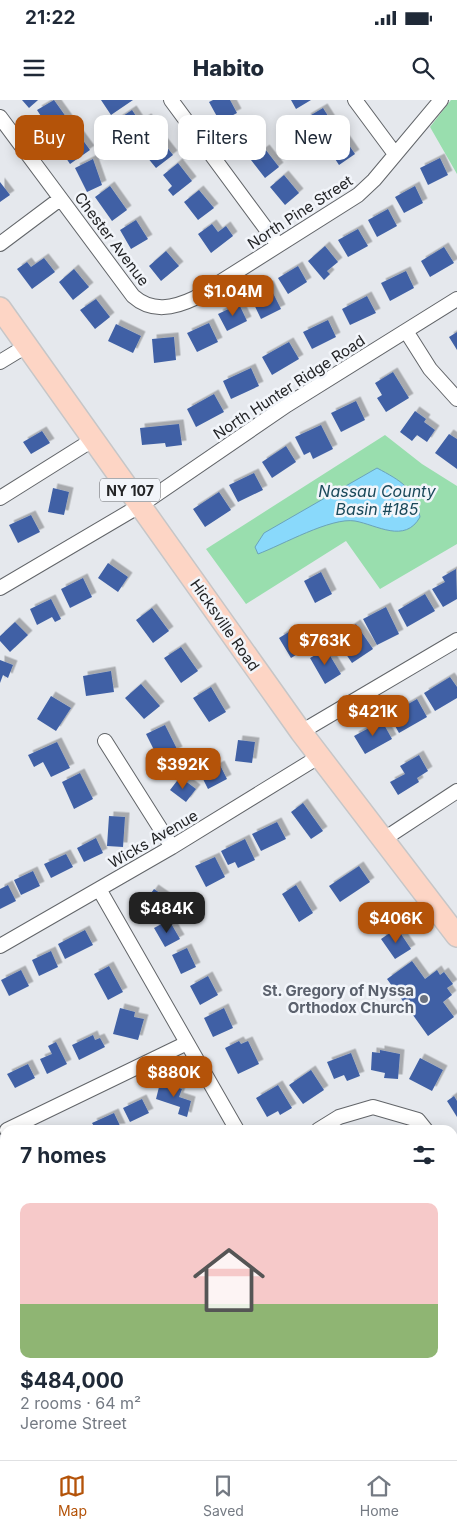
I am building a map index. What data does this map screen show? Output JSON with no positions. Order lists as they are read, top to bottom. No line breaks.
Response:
{"streets":{"main road":["NY 107","Hicksville Road"],"street":["North Pine Street","Chester Avenue","North Hunter Ridge Road","Wicks Avenue"]},"crossings":[["North Pine Street","Chester Avenue"],["North Hunter Ridge Road","Hicksville Road"],["Hicksville Road","Wicks Avenue"]],"water":["Nassau County Basin #185"],"places":["St. Gregory of Nyssa Orthodox Church"],"page":{"status":"21:22","header":"Habito","chip":["Buy","Rent","Filters","New"],"price":["$1.04M","$763K","$421K","$392K","$484K","$406K","$880K"],"heading":"7 homes","list":[{"name":"$484,000","note":"2 rooms · 64 m² · Jerome Street"}],"tabs":["Map","Saved","Home"]}}
